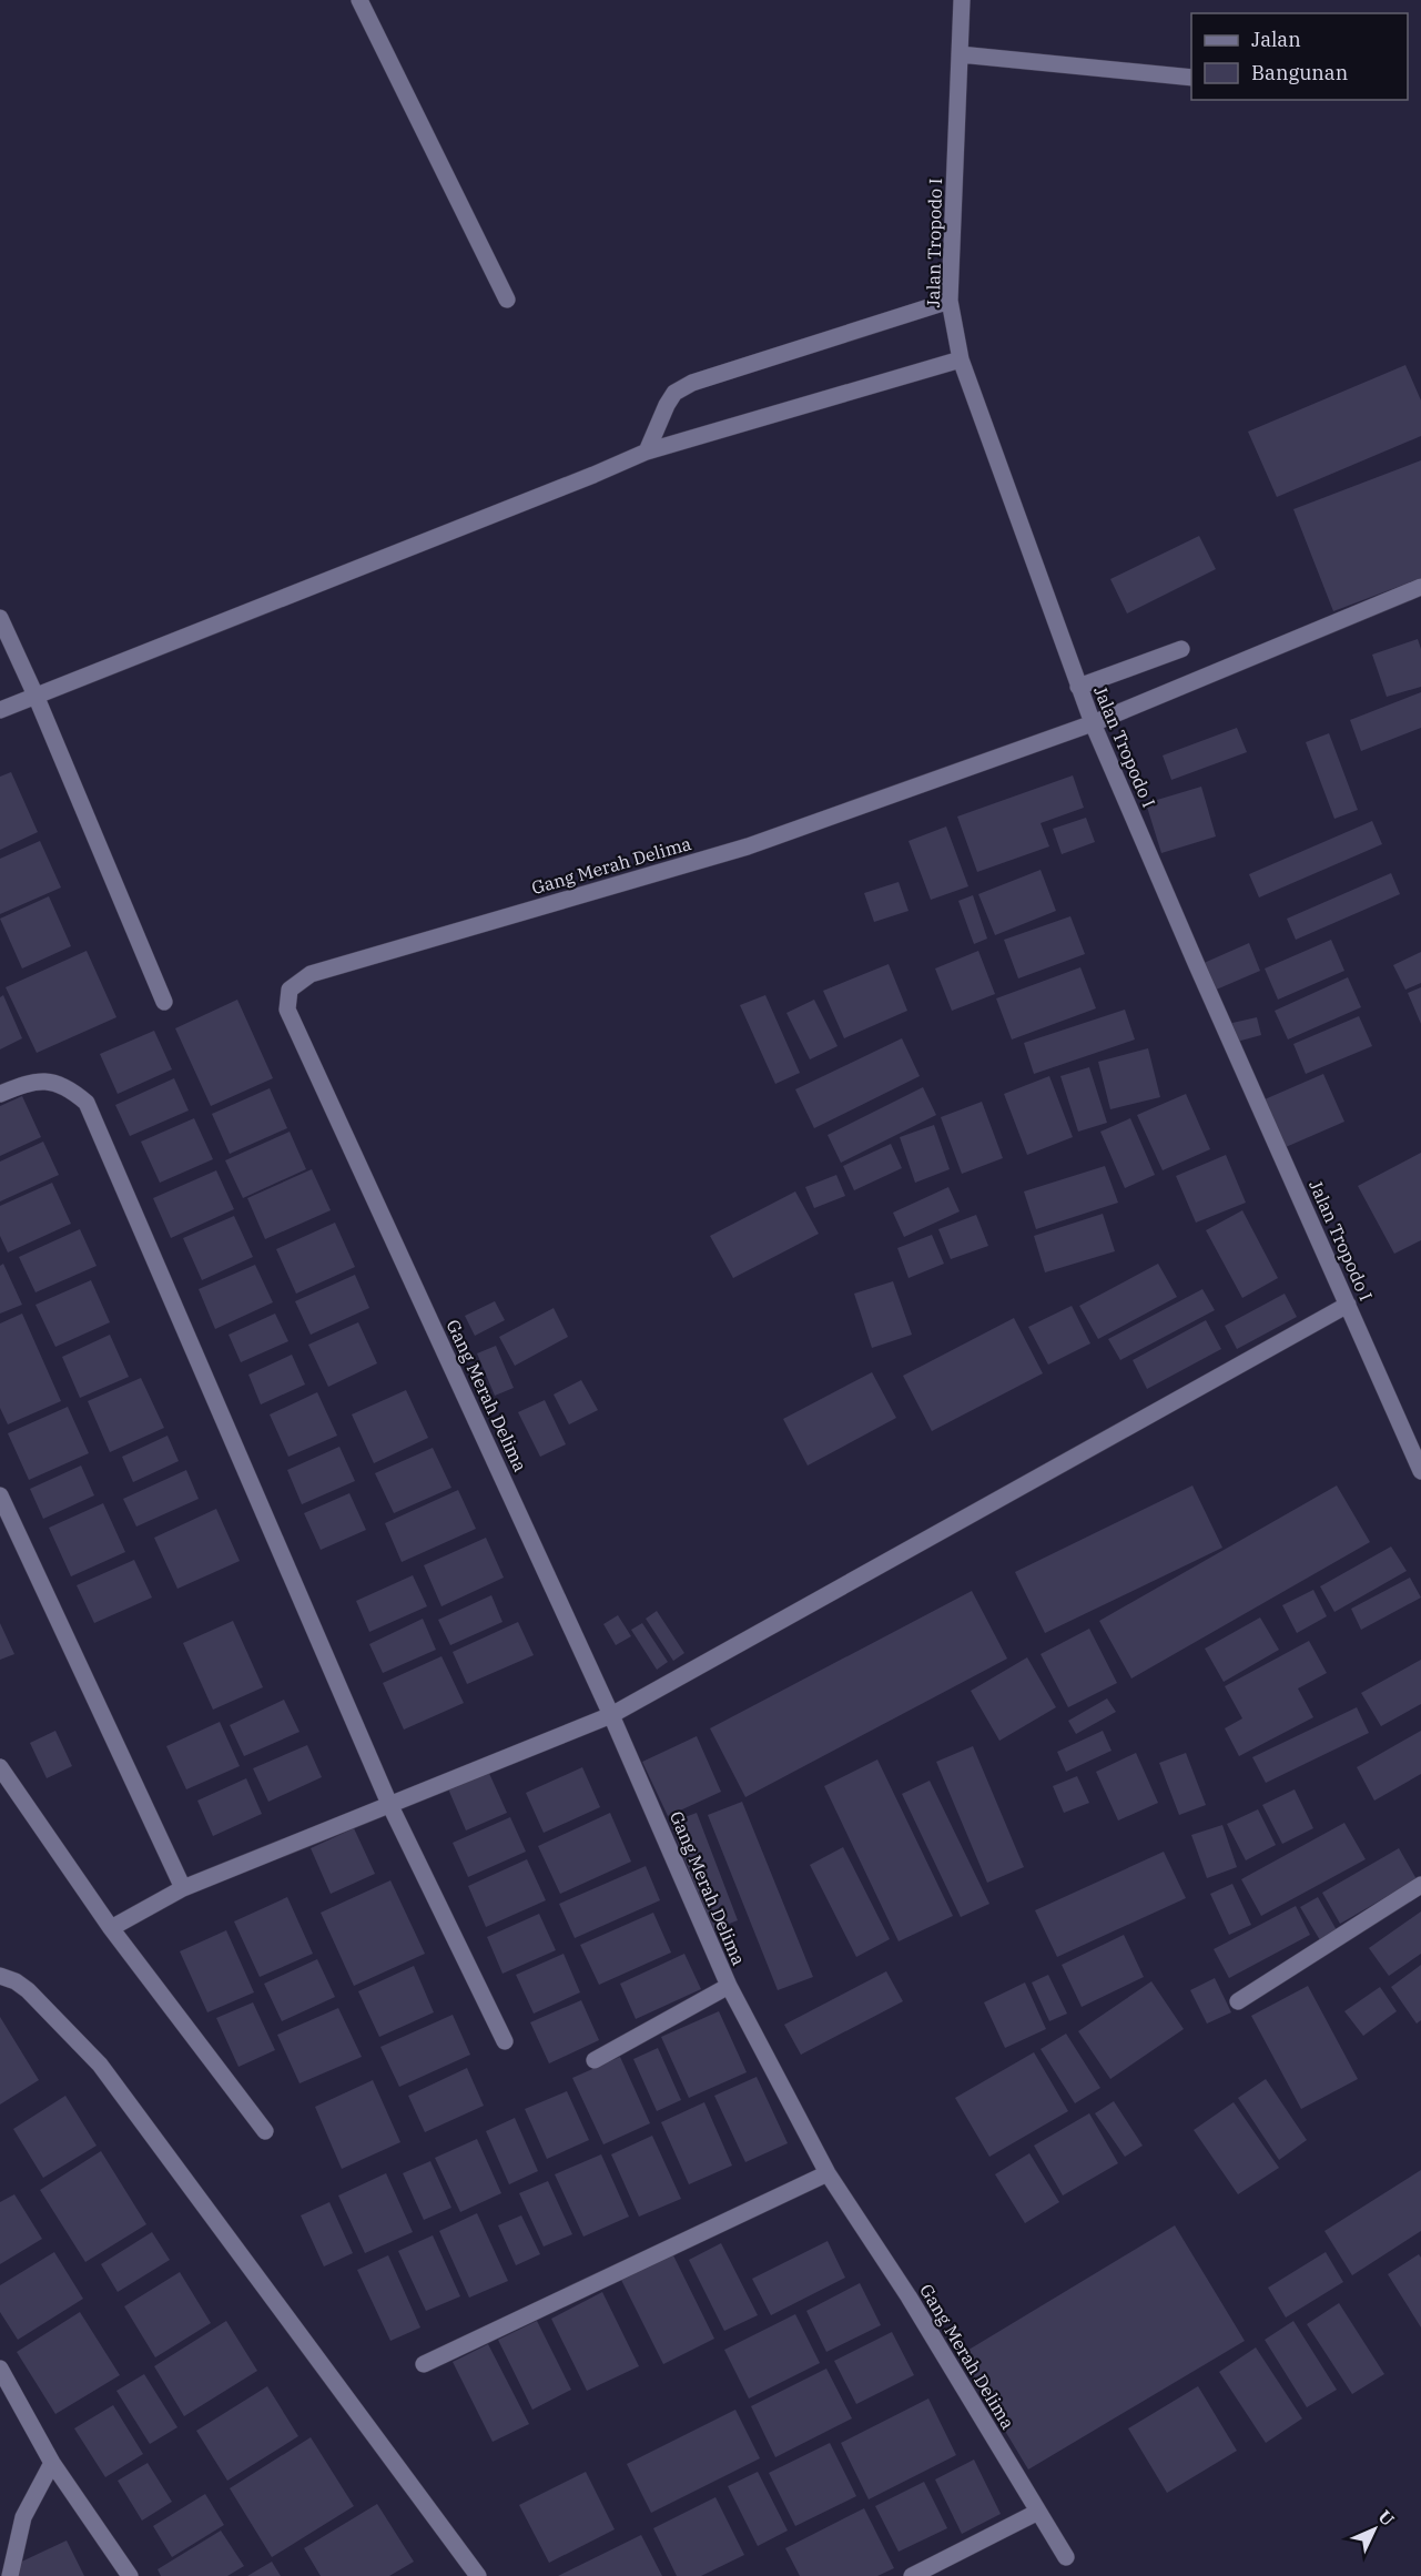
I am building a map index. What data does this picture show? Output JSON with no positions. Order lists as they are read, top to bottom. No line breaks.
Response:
{"streets":{"street":["Jalan Tropodo I","Gang Merah Delima"]},"crossings":[["Jalan Tropodo I","Gang Merah Delima"]],"legend":["Jalan","Bangunan"],"north":"top right"}
